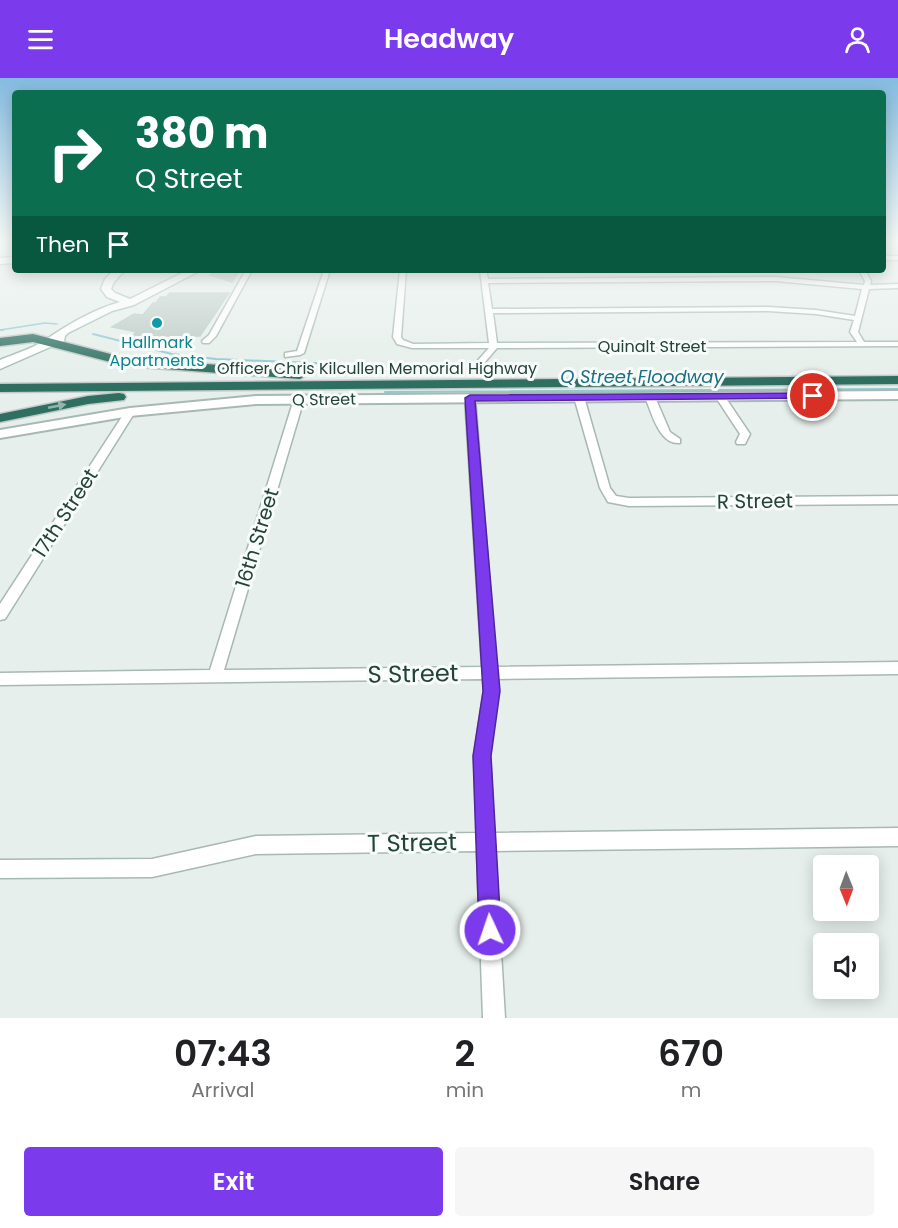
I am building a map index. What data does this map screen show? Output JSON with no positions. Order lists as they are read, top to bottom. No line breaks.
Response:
{"streets":{"highway":["Officer Chris Kilcullen Memorial Highway"],"street":["Quinalt Street","Q Street","R Street","17th Street","16th Street","S Street","T Street"]},"crossings":[["Q Street","R Street"],["Q Street","17th Street"],["Q Street","16th Street"],["16th Street","S Street"]],"water":["Q Street Floodway"],"places":["Hallmark Apartments"],"north":"bottom","page":{"header":"Headway","turn":["380 m","Q Street"],"then":"Then","eta":["07:43","Arrival","2","min","670","m"],"buttons":["Exit","Share"]}}
